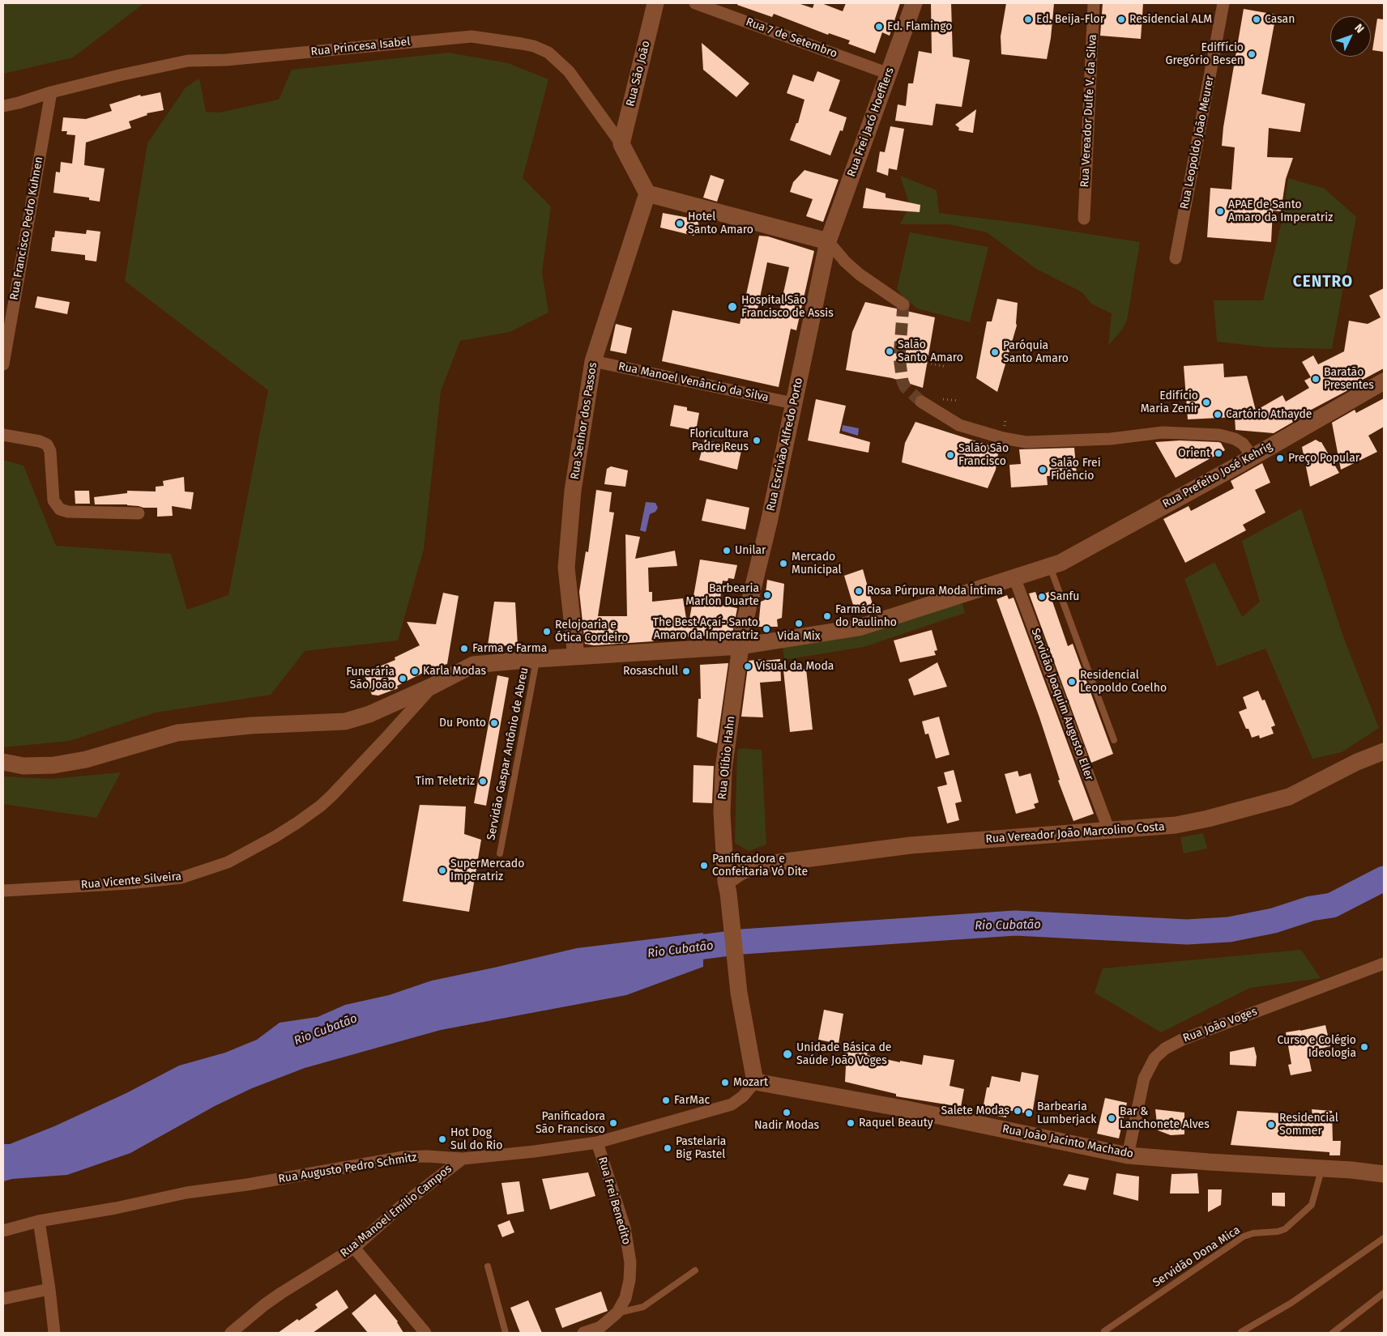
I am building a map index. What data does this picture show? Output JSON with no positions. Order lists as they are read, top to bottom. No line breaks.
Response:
{"streets":{"main road":["Rua Princesa Isabel","Rua São João","Rua Frei Jacó Hoefflers","Rua Senhor dos Passos","Rua Escrivão Alfredo Porto","Rua Prefeito José Kehrig","Rua Olíbio Hahn","Rua Vereador João Marcolino Costa","Rua João Jacinto Machado"],"street":["Rua 7 de Setembro","Rua Vereador Dulfe V. da Silva","Rua Leopoldo João Meurer","Rua Francisco Pedro Kuhnen","Rua Manoel Venâncio da Silva","Servidão Joaquim Augusto Eller","Rua Vicente Silveira","Rua João Voges","Rua Augusto Pedro Schmitz","Rua Frei Benedito","Rua Manoel Emílio Campos"],"lane":["Servidão Gaspar Antônio de Abreu","Servidão Dona Mica"]},"crossings":[["Rua 7 de Setembro","Rua Frei Jacó Hoefflers"],["Rua Princesa Isabel","Rua São João"],["Rua Princesa Isabel","Rua Francisco Pedro Kuhnen"],["Rua Princesa Isabel","Rua Senhor dos Passos"],["Rua Frei Jacó Hoefflers","Rua Escrivão Alfredo Porto"],["Rua Manoel Venâncio da Silva","Rua Senhor dos Passos"],["Rua Manoel Venâncio da Silva","Rua Escrivão Alfredo Porto"],["Rua Senhor dos Passos","Rua Prefeito José Kehrig"],["Rua Escrivão Alfredo Porto","Rua Prefeito José Kehrig"],["Rua Escrivão Alfredo Porto","Rua Olíbio Hahn"],["Rua Prefeito José Kehrig","Servidão Joaquim Augusto Eller"],["Rua Prefeito José Kehrig","Servidão Gaspar Antônio de Abreu"],["Rua Prefeito José Kehrig","Rua Olíbio Hahn"],["Rua Prefeito José Kehrig","Rua Vicente Silveira"],["Servidão Joaquim Augusto Eller","Rua Vereador João Marcolino Costa"],["Rua Olíbio Hahn","Rua Vereador João Marcolino Costa"],["Rua Olíbio Hahn","Rua João Jacinto Machado"],["Rua Olíbio Hahn","Rua Augusto Pedro Schmitz"],["Rua João Voges","Rua João Jacinto Machado"],["Rua João Jacinto Machado","Rua Augusto Pedro Schmitz"],["Rua João Jacinto Machado","Servidão Dona Mica"],["Rua Augusto Pedro Schmitz","Rua Frei Benedito"],["Rua Augusto Pedro Schmitz","Rua Manoel Emílio Campos"]],"districts":["CENTRO"],"water":["Rio Cubatão"],"places":["Ed. Beija-Flor","Residencial ALM","Casan","Ed. Flamingo","Ediffício Gregório Besen","APAE de Santo Amaro da Imperatriz","Hotel Santo Amaro","Hospital São Francisco de Assis","Salão Santo Amaro","Paróquia Santo Amaro","Baratão Presentes","Edifício Maria Zenir","Cartório Athayde","Floricultura Padre Reus","Orient","Salão São Francisco","Preço Popular","Salão Frei Fidêncio","Unilar","Mercado Municipal","Rosa Púrpura Moda Íntima","Barbearia Marlon Duarte","Sanfu","Farmácia do Paulinho","Vida Mix","The Best Açaí- Santo Amaro da Imperatriz","Relojoaria e Ótica Cordeiro","Farma e Farma","Visual da Moda","Karla Modas","Rosaschull","Funerária São João","Residencial Leopoldo Coelho","Du Ponto","Tim Teletriz","Panificadora e Confeitaria Vó Dite","SuperMercado Imperatriz","Curso e Colégio Ideologia","Unidade Básica de Saúde João Voges","Mozart","FarMac","Salete Modas","Nadir Modas","Barbearia Lumberjack","Bar & Lanchonete Alves","Panificadora São Francisco","Raquel Beauty","Residencial Sommer","Hot Dog Sul do Rio","Pastelaria Big Pastel"],"north":"top right"}
